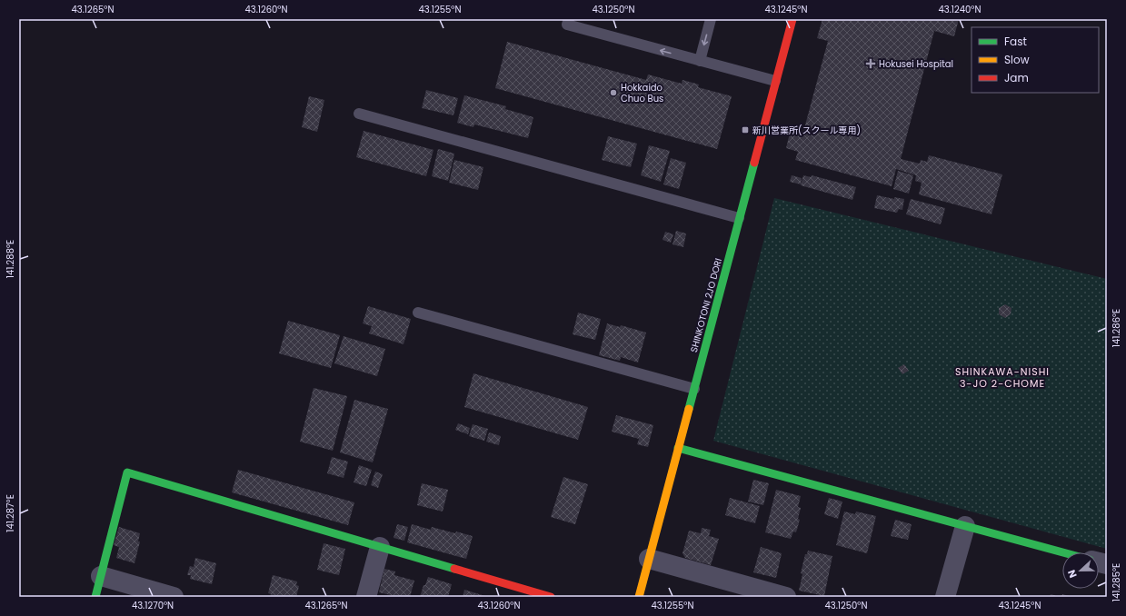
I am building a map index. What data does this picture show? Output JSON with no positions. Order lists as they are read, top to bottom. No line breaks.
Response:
{"streets":{"street":["SHINKOTONI 2JO DORI"]},"districts":["SHINKAWA-NISHI 3-JO 2-CHOME"],"places":{"health":["Hokusei Hospital"],"other":["Hokkaido Chuo Bus"],"transit":["新川営業所(スクール専用)"]},"legend":["Fast","Slow","Jam"],"north":"left","coordinates":["43.1265°N","43.1260°N","43.1255°N","43.1250°N","43.1245°N","43.1240°N","141.288°E","141.286°E","141.287°E","141.285°E","43.1270°N"]}
